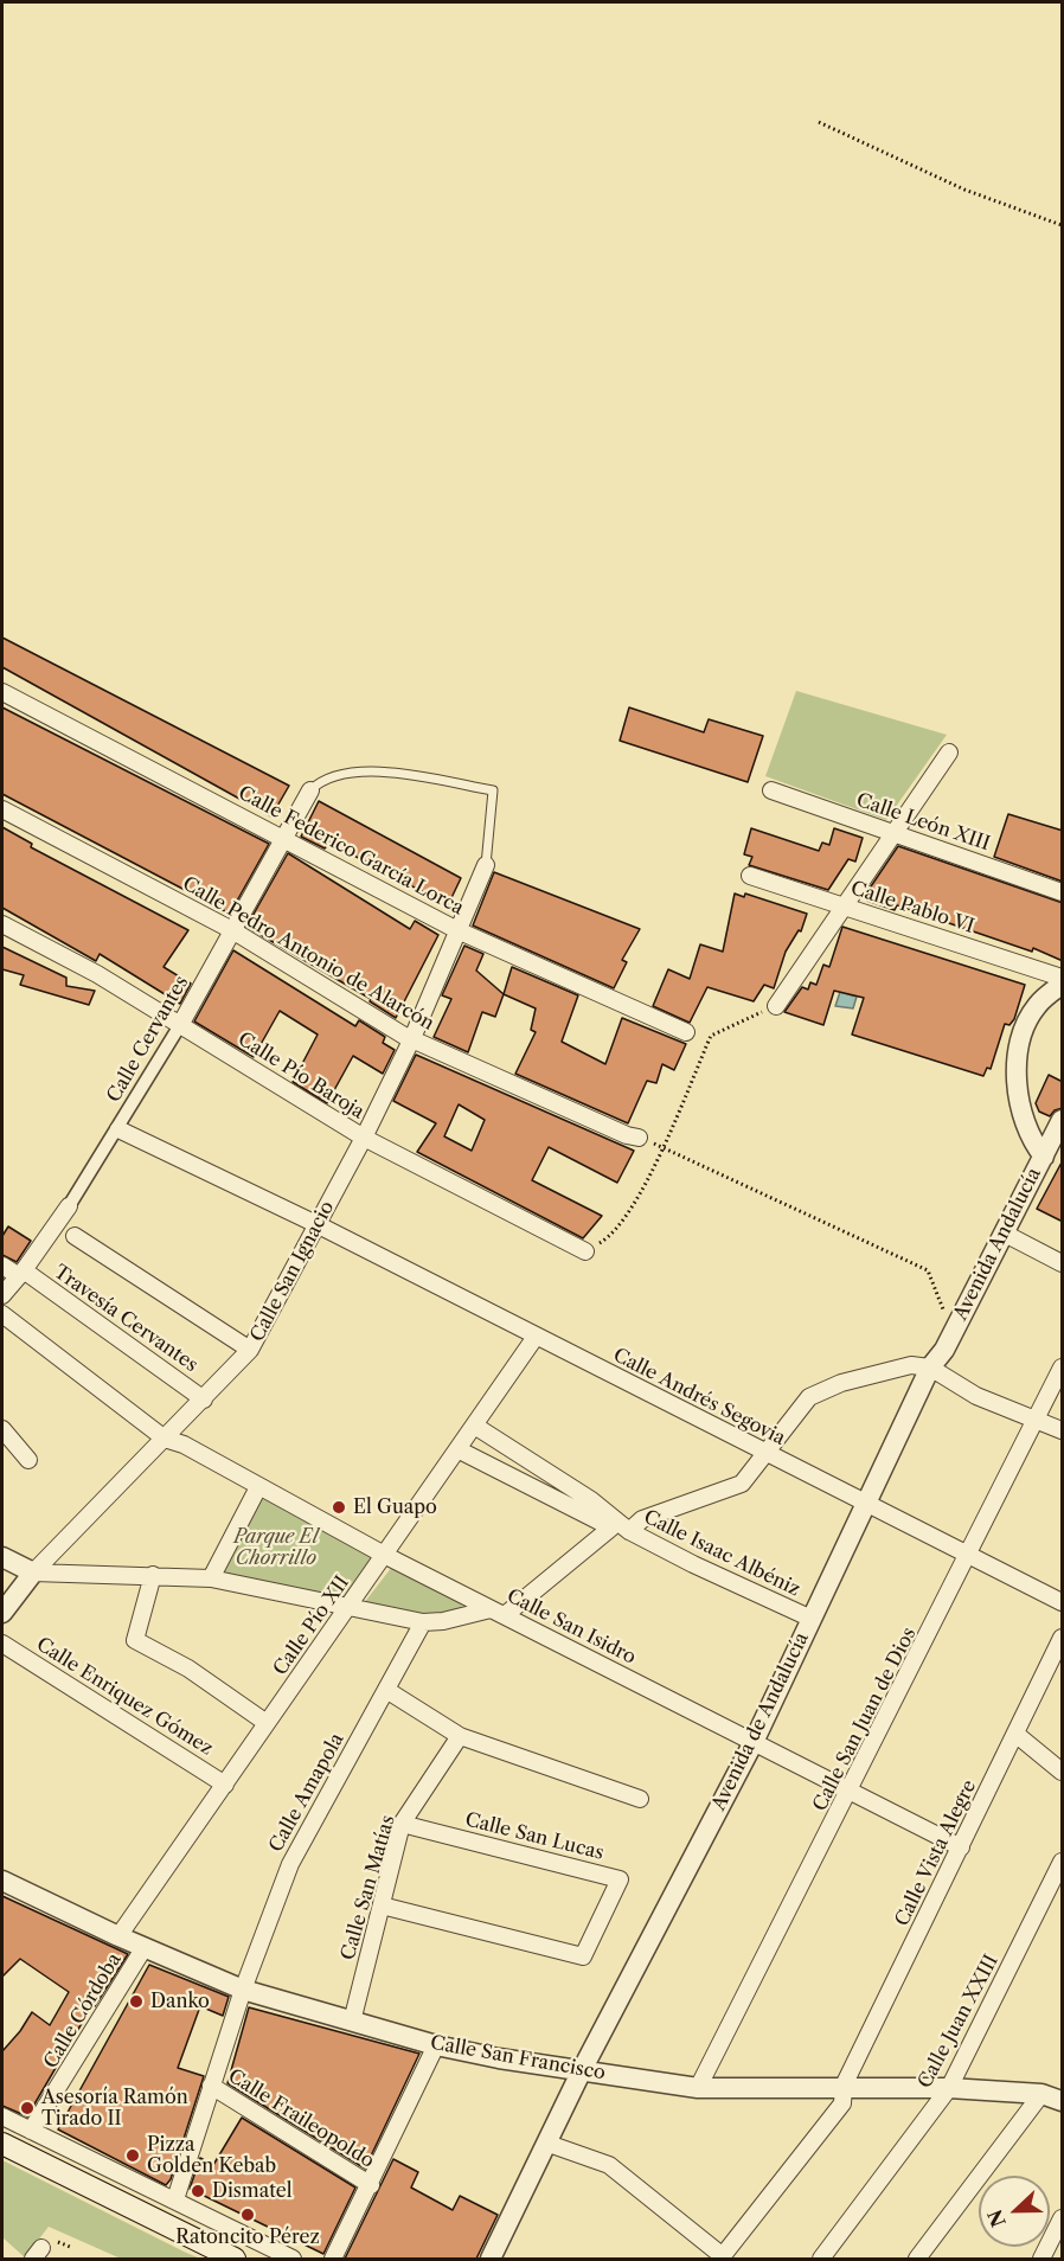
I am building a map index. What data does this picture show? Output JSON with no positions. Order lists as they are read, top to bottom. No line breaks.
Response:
{"streets":{"street":["Calle León XIII","Calle Federico García Lorca","Calle Pablo VI","Calle Pedro Antonio de Alarcón","Calle Cervantes","Calle Pío Baroja","Avenida Andalucía","Calle San Ignacio","Travesía Cervantes","Calle Andrés Segovia","Calle Isaac Albéniz","Calle Pío XII","Calle San Isidro","Calle Enriquez Gómez","Calle San Juan de Dios","Avenida de Andalucía","Calle Amapola","Calle San Lucas","Calle Vista Alegre","Calle San Matías","Calle Córdoba","Calle Juan XXIII","Calle San Francisco","Calle Fraileopoldo"]},"crossings":[["Calle Federico García Lorca","Calle Cervantes"],["Calle Federico García Lorca","Calle San Ignacio"],["Calle Pedro Antonio de Alarcón","Calle Cervantes"],["Calle Pedro Antonio de Alarcón","Calle San Ignacio"],["Calle Cervantes","Calle Pío Baroja"],["Calle Cervantes","Travesía Cervantes"],["Calle Cervantes","Calle Andrés Segovia"],["Calle Pío Baroja","Calle San Ignacio"],["Avenida Andalucía","Avenida de Andalucía"],["Calle San Ignacio","Travesía Cervantes"],["Calle San Ignacio","Calle Andrés Segovia"],["Calle San Ignacio","Calle San Isidro"],["Calle Andrés Segovia","Calle Pío XII"],["Calle Andrés Segovia","Calle San Juan de Dios"],["Calle Andrés Segovia","Avenida de Andalucía"],["Calle Isaac Albéniz","Calle Pío XII"],["Calle Isaac Albéniz","Avenida de Andalucía"],["Calle Pío XII","Calle San Isidro"],["Calle Pío XII","Calle Enriquez Gómez"],["Calle Pío XII","Calle San Francisco"],["Calle San Isidro","Calle San Juan de Dios"],["Calle San Isidro","Avenida de Andalucía"],["Calle San Isidro","Calle Vista Alegre"],["Calle San Juan de Dios","Calle San Francisco"],["Avenida de Andalucía","Calle San Francisco"],["Calle Amapola","Calle San Francisco"],["Calle Amapola","Calle Fraileopoldo"],["Calle San Lucas","Calle San Matías"],["Calle Vista Alegre","Calle San Francisco"],["Calle San Matías","Calle San Francisco"],["Calle Córdoba","Calle San Francisco"],["Calle Juan XXIII","Calle San Francisco"]],"parks":["Parque El Chorrillo"],"places":["El Guapo","Danko","Asesoría Ramón Tirado II","Pizza Golden Kebab","Dismatel","Ratoncito Pérez"],"north":"left"}
